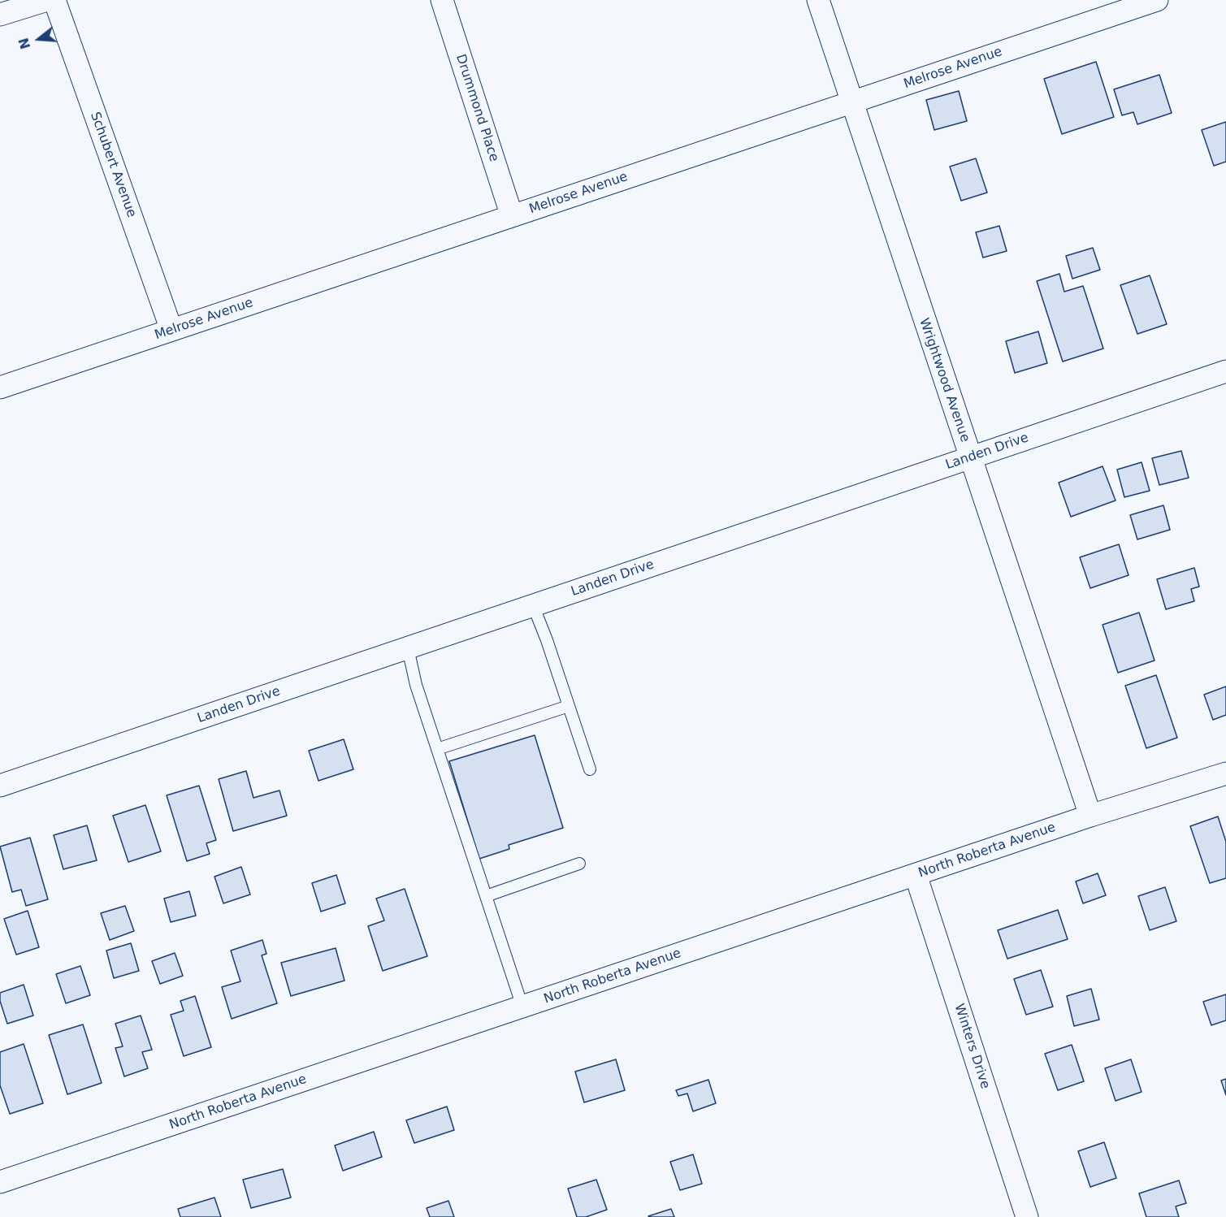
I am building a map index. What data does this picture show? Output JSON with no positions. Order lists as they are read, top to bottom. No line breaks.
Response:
{"streets":{"street":["Melrose Avenue","Drummond Place","Schubert Avenue","Wrightwood Avenue","Landen Drive","North Roberta Avenue","Winters Drive"]},"crossings":[["Melrose Avenue","Drummond Place"],["Melrose Avenue","Schubert Avenue"],["Melrose Avenue","Wrightwood Avenue"],["Wrightwood Avenue","Landen Drive"],["Wrightwood Avenue","North Roberta Avenue"],["North Roberta Avenue","Winters Drive"]],"north":"left"}
